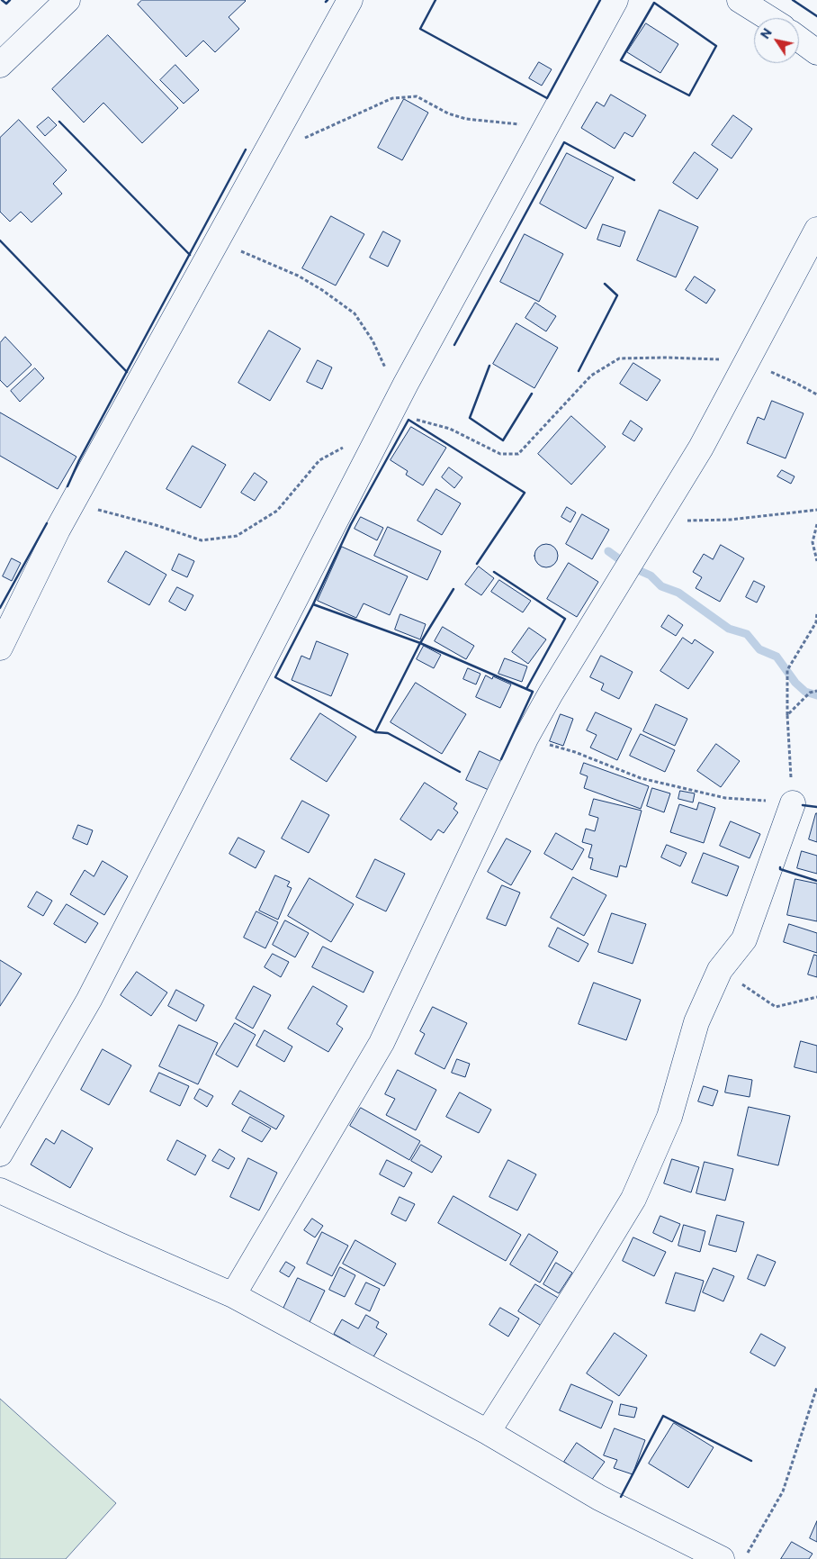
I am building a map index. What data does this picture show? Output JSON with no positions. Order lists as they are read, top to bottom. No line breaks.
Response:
{"north":"top left"}
